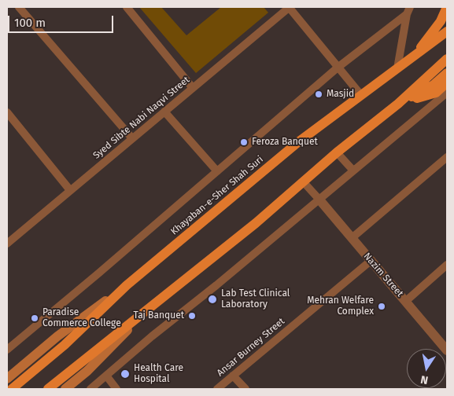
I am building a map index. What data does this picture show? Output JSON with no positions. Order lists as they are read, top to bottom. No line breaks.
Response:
{"streets":{"main road":["Khayaban-e-Sher Shah Suri"],"street":["Syed Sibte Nabi Naqvi Street","Nazim Street","Ansar Burney Street"]},"crossings":[["Nazim Street","Ansar Burney Street"]],"places":["Masjid","Feroza Banquet","Lab Test Clinical Laboratory","Mehran Welfare Complex","Taj Banquet","Paradise Commerce College","Health Care Hospital"],"scale_bar":"100 m","north":"bottom"}
